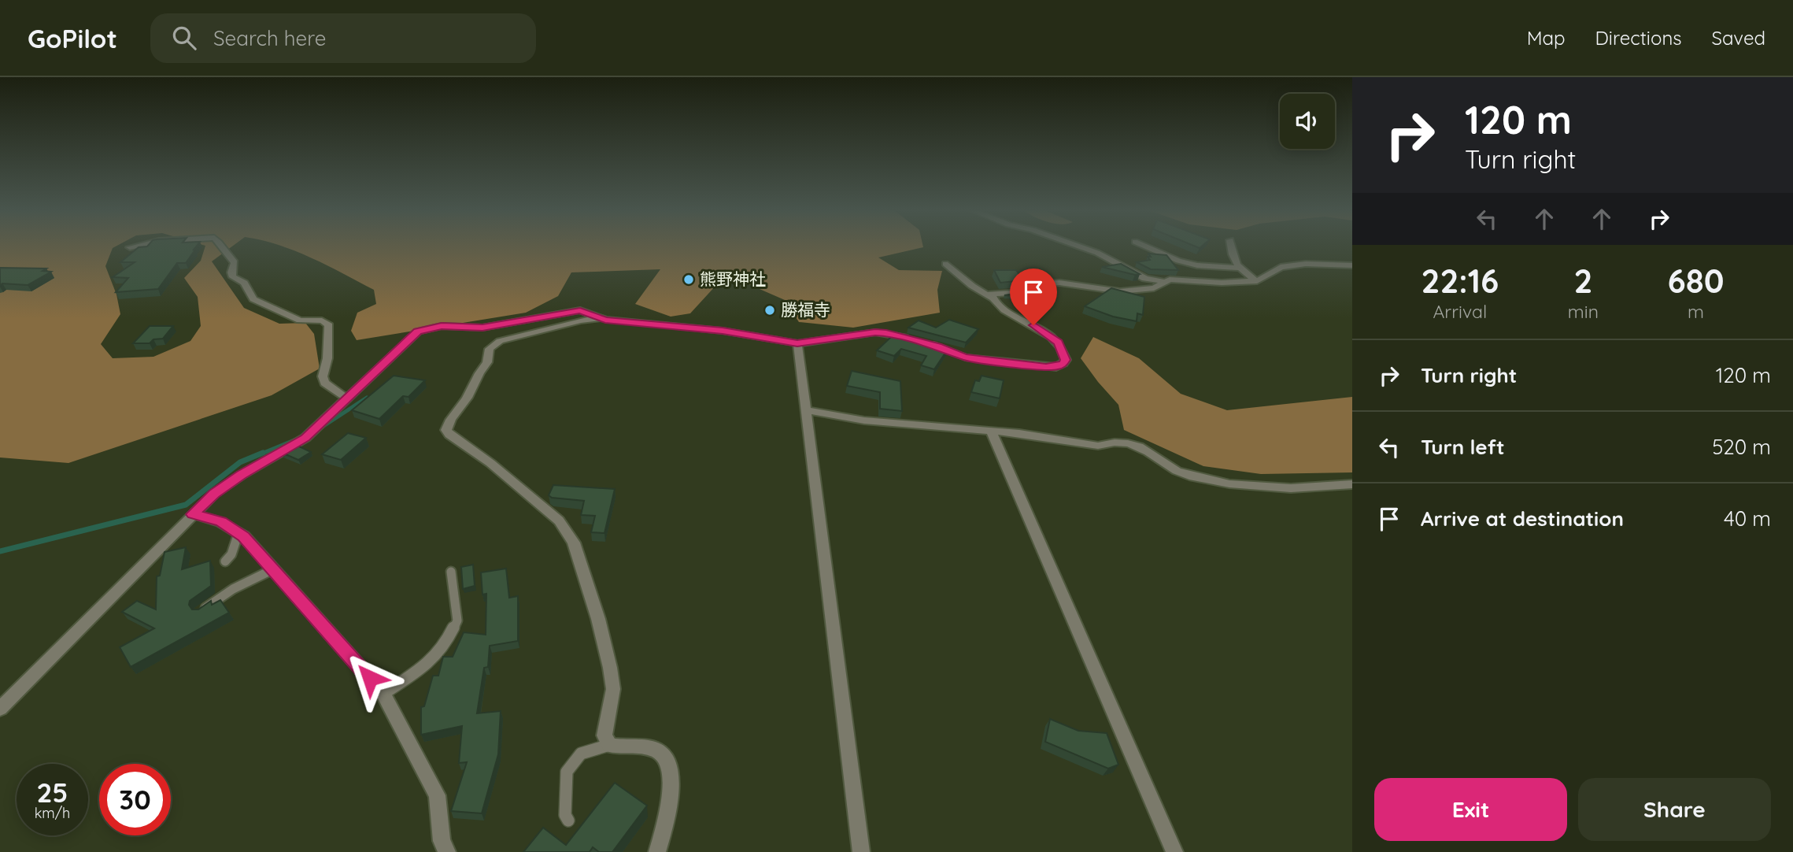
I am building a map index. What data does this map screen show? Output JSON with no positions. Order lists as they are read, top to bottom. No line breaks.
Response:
{"places":["熊野神社","勝福寺"],"page":{"header":"GoPilot","search":"Search here","nav":["Map","Directions","Saved"],"turn":["120 m","Turn right"],"eta":["22:16","Arrival","2","min","680","m"],"list":[{"name":"Turn right","value":"120 m"},{"name":"Turn left","value":"520 m"},{"name":"Arrive at destination","value":"40 m"}],"speed":"25 km/h","limit":"30","buttons":["Exit","Share"]}}
